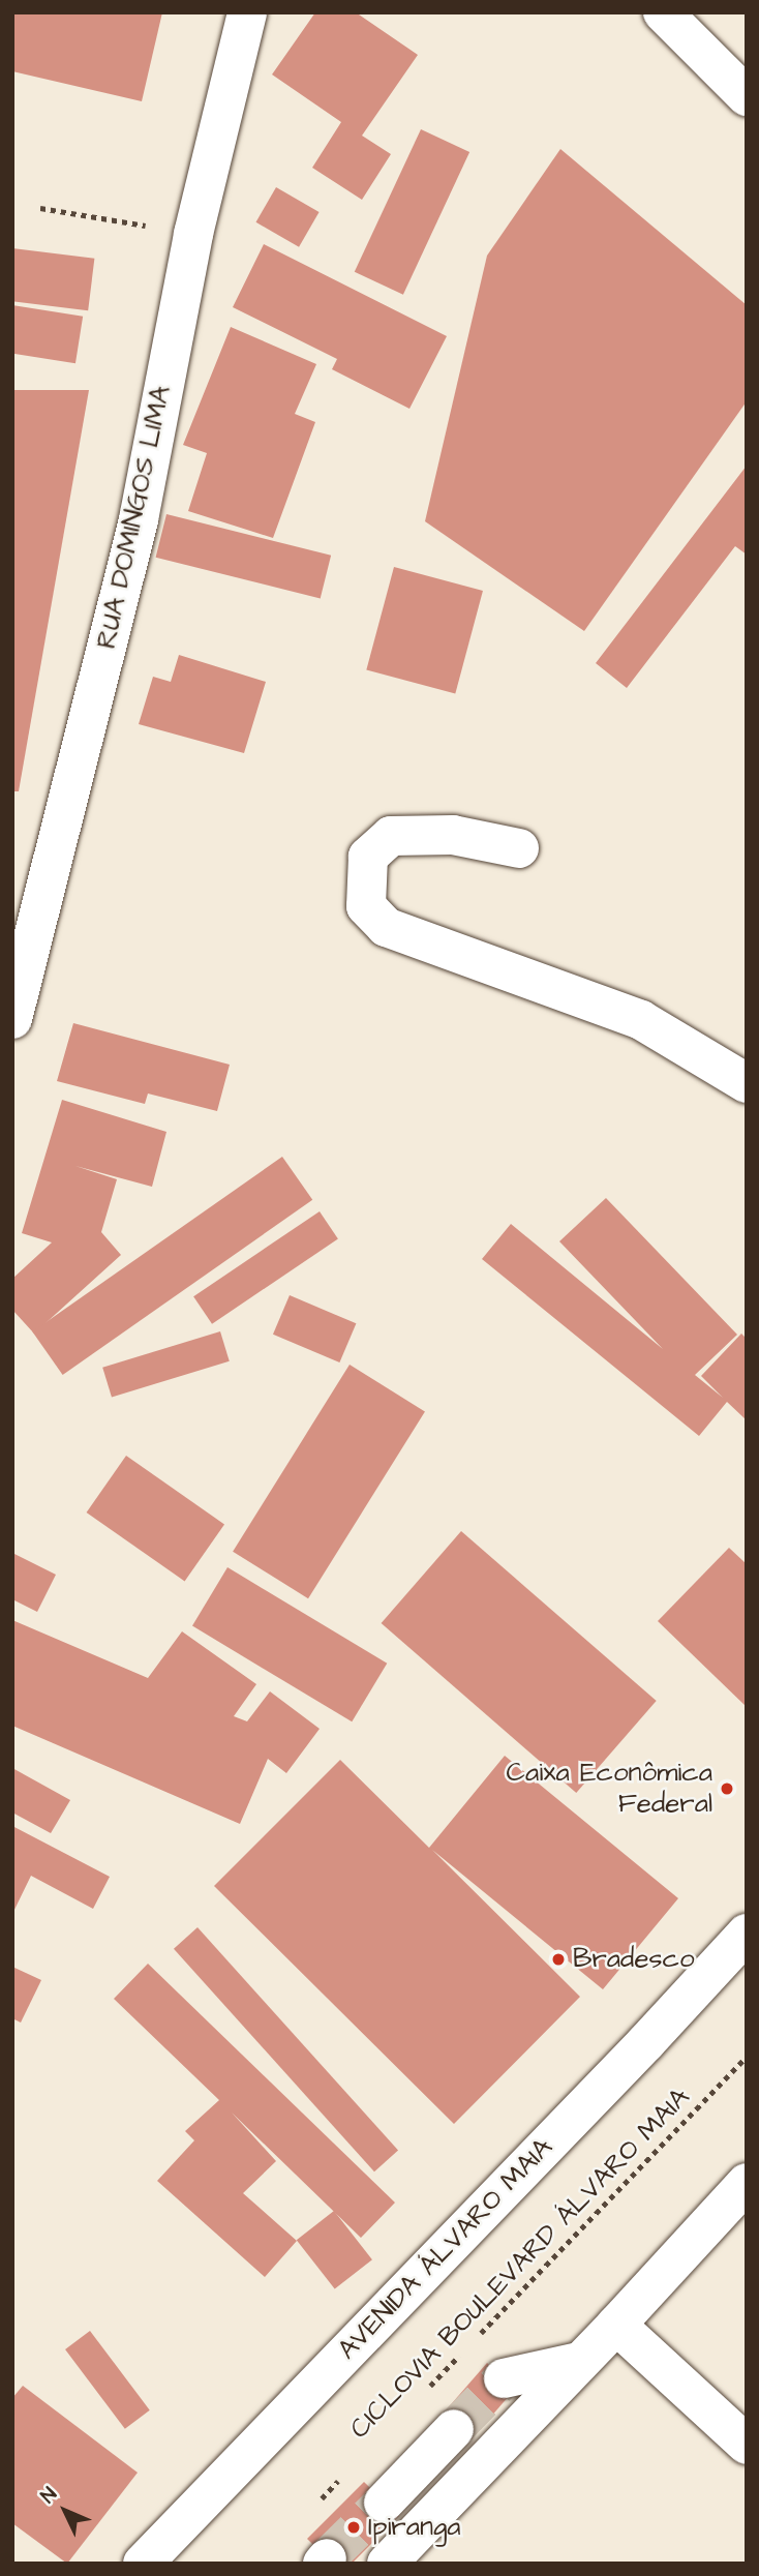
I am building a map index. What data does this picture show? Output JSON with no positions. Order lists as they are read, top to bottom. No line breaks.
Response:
{"streets":{"main road":["RUA DOMINGOS LIMA","AVENIDA ÁLVARO MAIA"],"path":["CICLOVIA BOULEVARD ÁLVARO MAIA"]},"places":["Caixa Econômica Federal","Bradesco","Ipiranga"],"north":"top left"}
